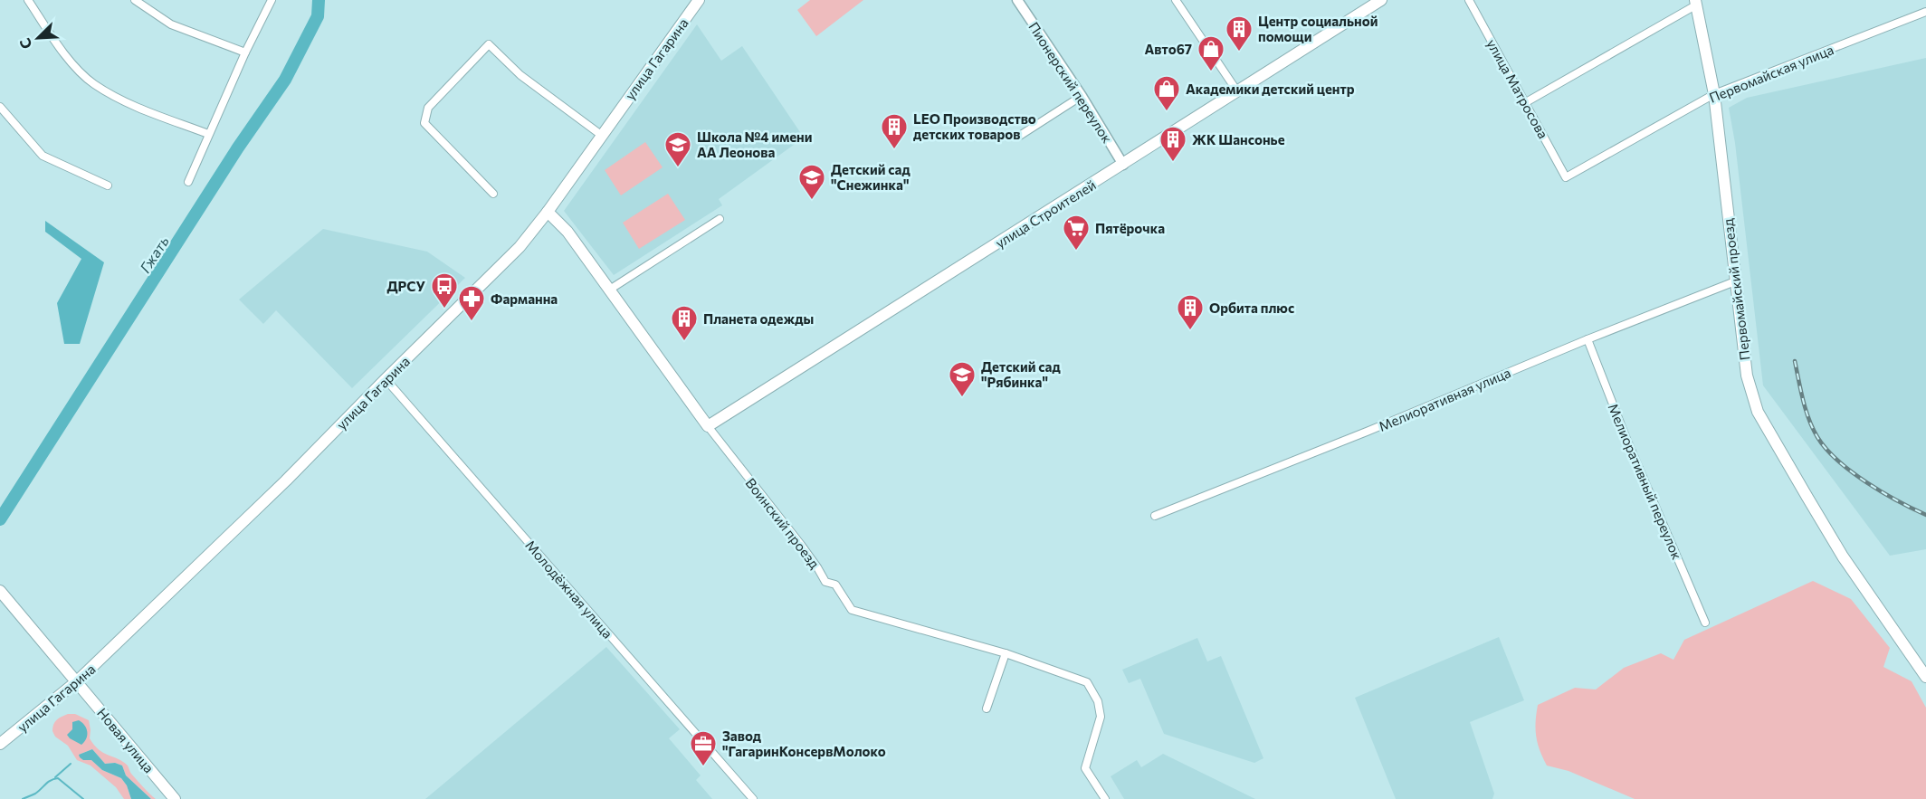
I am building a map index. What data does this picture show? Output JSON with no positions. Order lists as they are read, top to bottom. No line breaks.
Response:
{"streets":{"main road":["улица Гагарина","улица Строителей","Первомайский проезд","Воинский проезд","Новая улица"],"street":["Первомайская улица","Пионерский переулок","улица Матросова","Мелиоративная улица","Мелиоративный переулок","Молодёжная улица"]},"crossings":[["улица Гагарина","Воинский проезд"],["улица Гагарина","Молодёжная улица"],["улица Гагарина","Новая улица"],["Первомайская улица","улица Матросова"],["Первомайская улица","Первомайский проезд"],["Пионерский переулок","улица Строителей"],["улица Строителей","Воинский проезд"],["Первомайский проезд","Мелиоративная улица"],["Мелиоративная улица","Мелиоративный переулок"]],"water":["Гжать"],"places":{"building":["Центр социальной помощи","LEO Производство детских товаров","ЖК Шансонье","Орбита плюс","Планета одежды"],"shop":["Авто67","Академики детский центр"],"school or university":["Школа №4 имени АА Леонова","Детский сад \"Снежинка\"","Детский сад \"Рябинка\""],"supermarket":["Пятёрочка"],"bus stop":["ДРСУ"],"pharmacy":["Фарманна"],"office":["Завод \"ГагаринКонсервМолоко"]},"north":"bottom left"}
